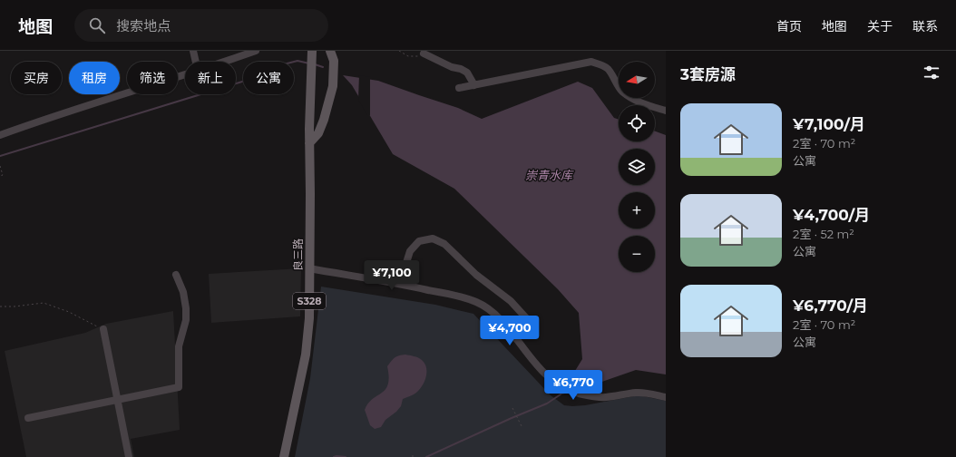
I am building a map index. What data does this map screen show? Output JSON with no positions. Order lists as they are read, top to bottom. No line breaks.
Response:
{"streets":{"main road":["良三路","S328"]},"water":["崇青水库"],"north":"left","page":{"header":"地图","search":"搜索地点","nav":["首页","地图","关于","联系"],"heading":"3套房源","map_buttons":["+","−"],"chip":["买房","租房","筛选","新上","公寓"],"list":[{"name":"¥7,100/月","note":"2室 · 70 m² · 公寓"},{"name":"¥4,700/月","note":"2室 · 52 m² · 公寓"},{"name":"¥6,770/月","note":"2室 · 70 m² · 公寓"}],"price":["¥7,100","¥4,700","¥6,770"]}}
